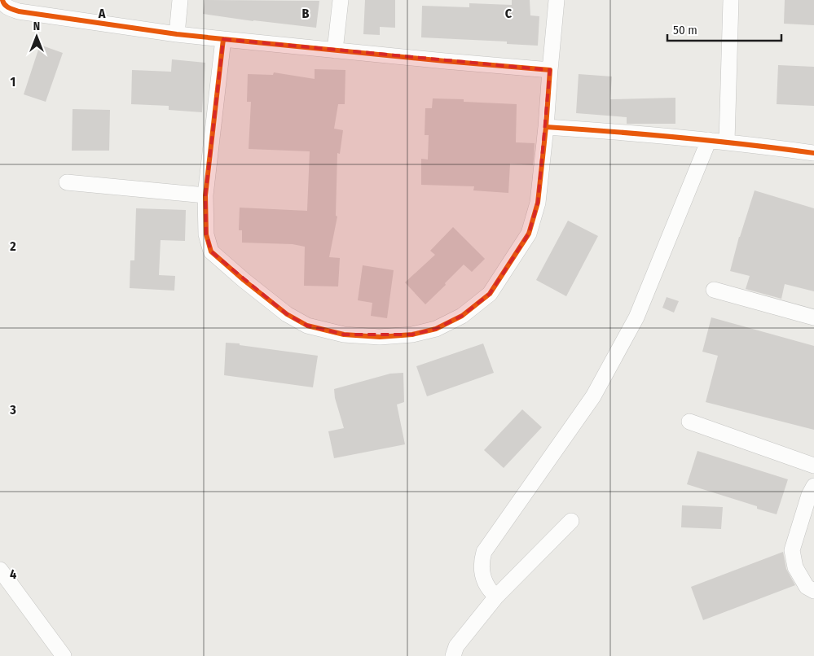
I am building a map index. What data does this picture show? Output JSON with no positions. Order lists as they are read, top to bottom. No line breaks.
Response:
{"scale_bar":"50 m","north":"top","grid":{"columns":["A","B","C"],"rows":["1","2","3","4"]}}
